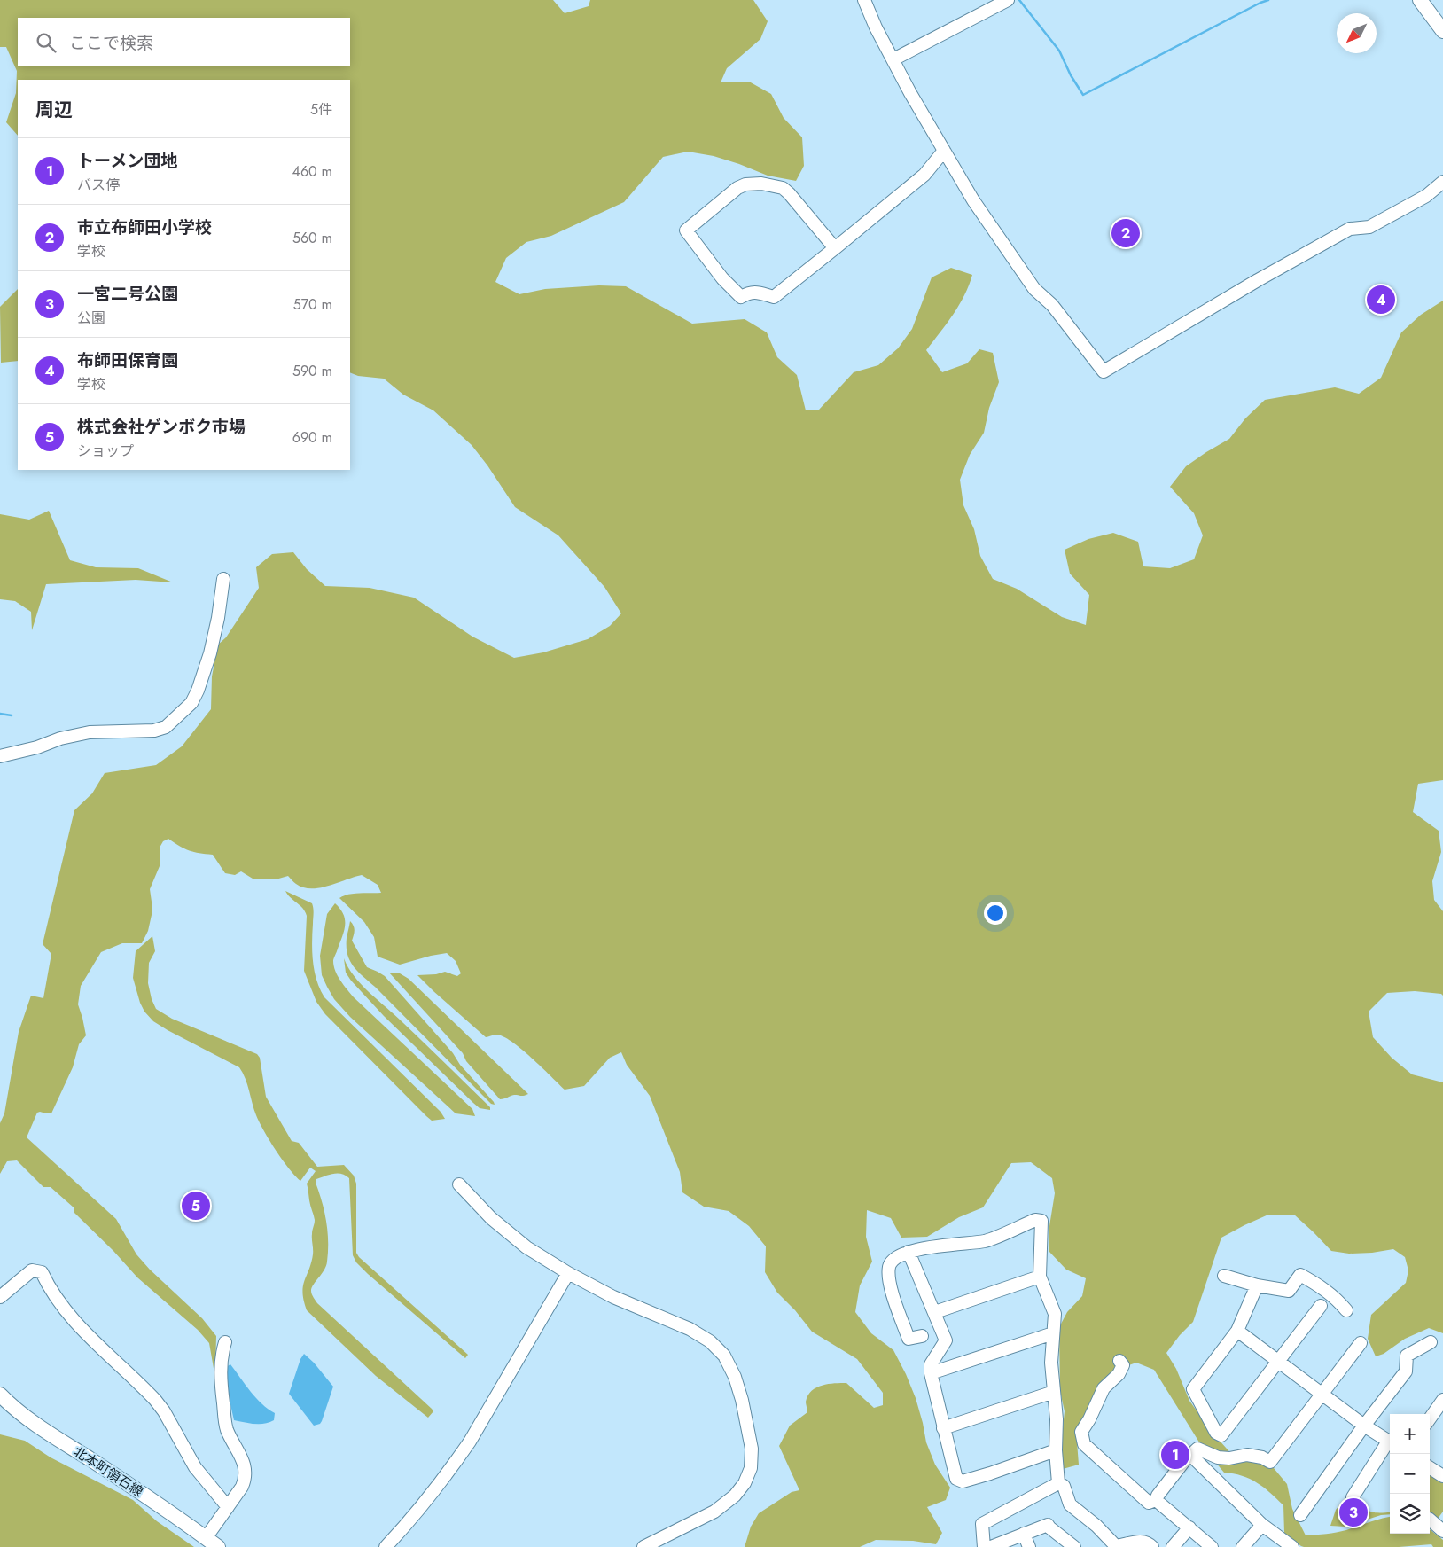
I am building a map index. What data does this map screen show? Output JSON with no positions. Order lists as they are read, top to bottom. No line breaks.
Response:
{"streets":{"main road":["北本町領石線"]},"north":"bottom left","page":{"search":"ここで検索","heading":["周辺","5件"],"list":[{"mark":"1","name":"トーメン団地","note":"バス停","value":"460 m"},{"mark":"2","name":"市立布師田小学校","note":"学校","value":"560 m"},{"mark":"3","name":"一宮二号公園","note":"公園","value":"570 m"},{"mark":"4","name":"布師田保育園","note":"学校","value":"590 m"},{"mark":"5","name":"株式会社ゲンボク市場","note":"ショップ","value":"690 m"}],"pins":["2","4","5","1","3"],"map_buttons":["+","−"]}}
